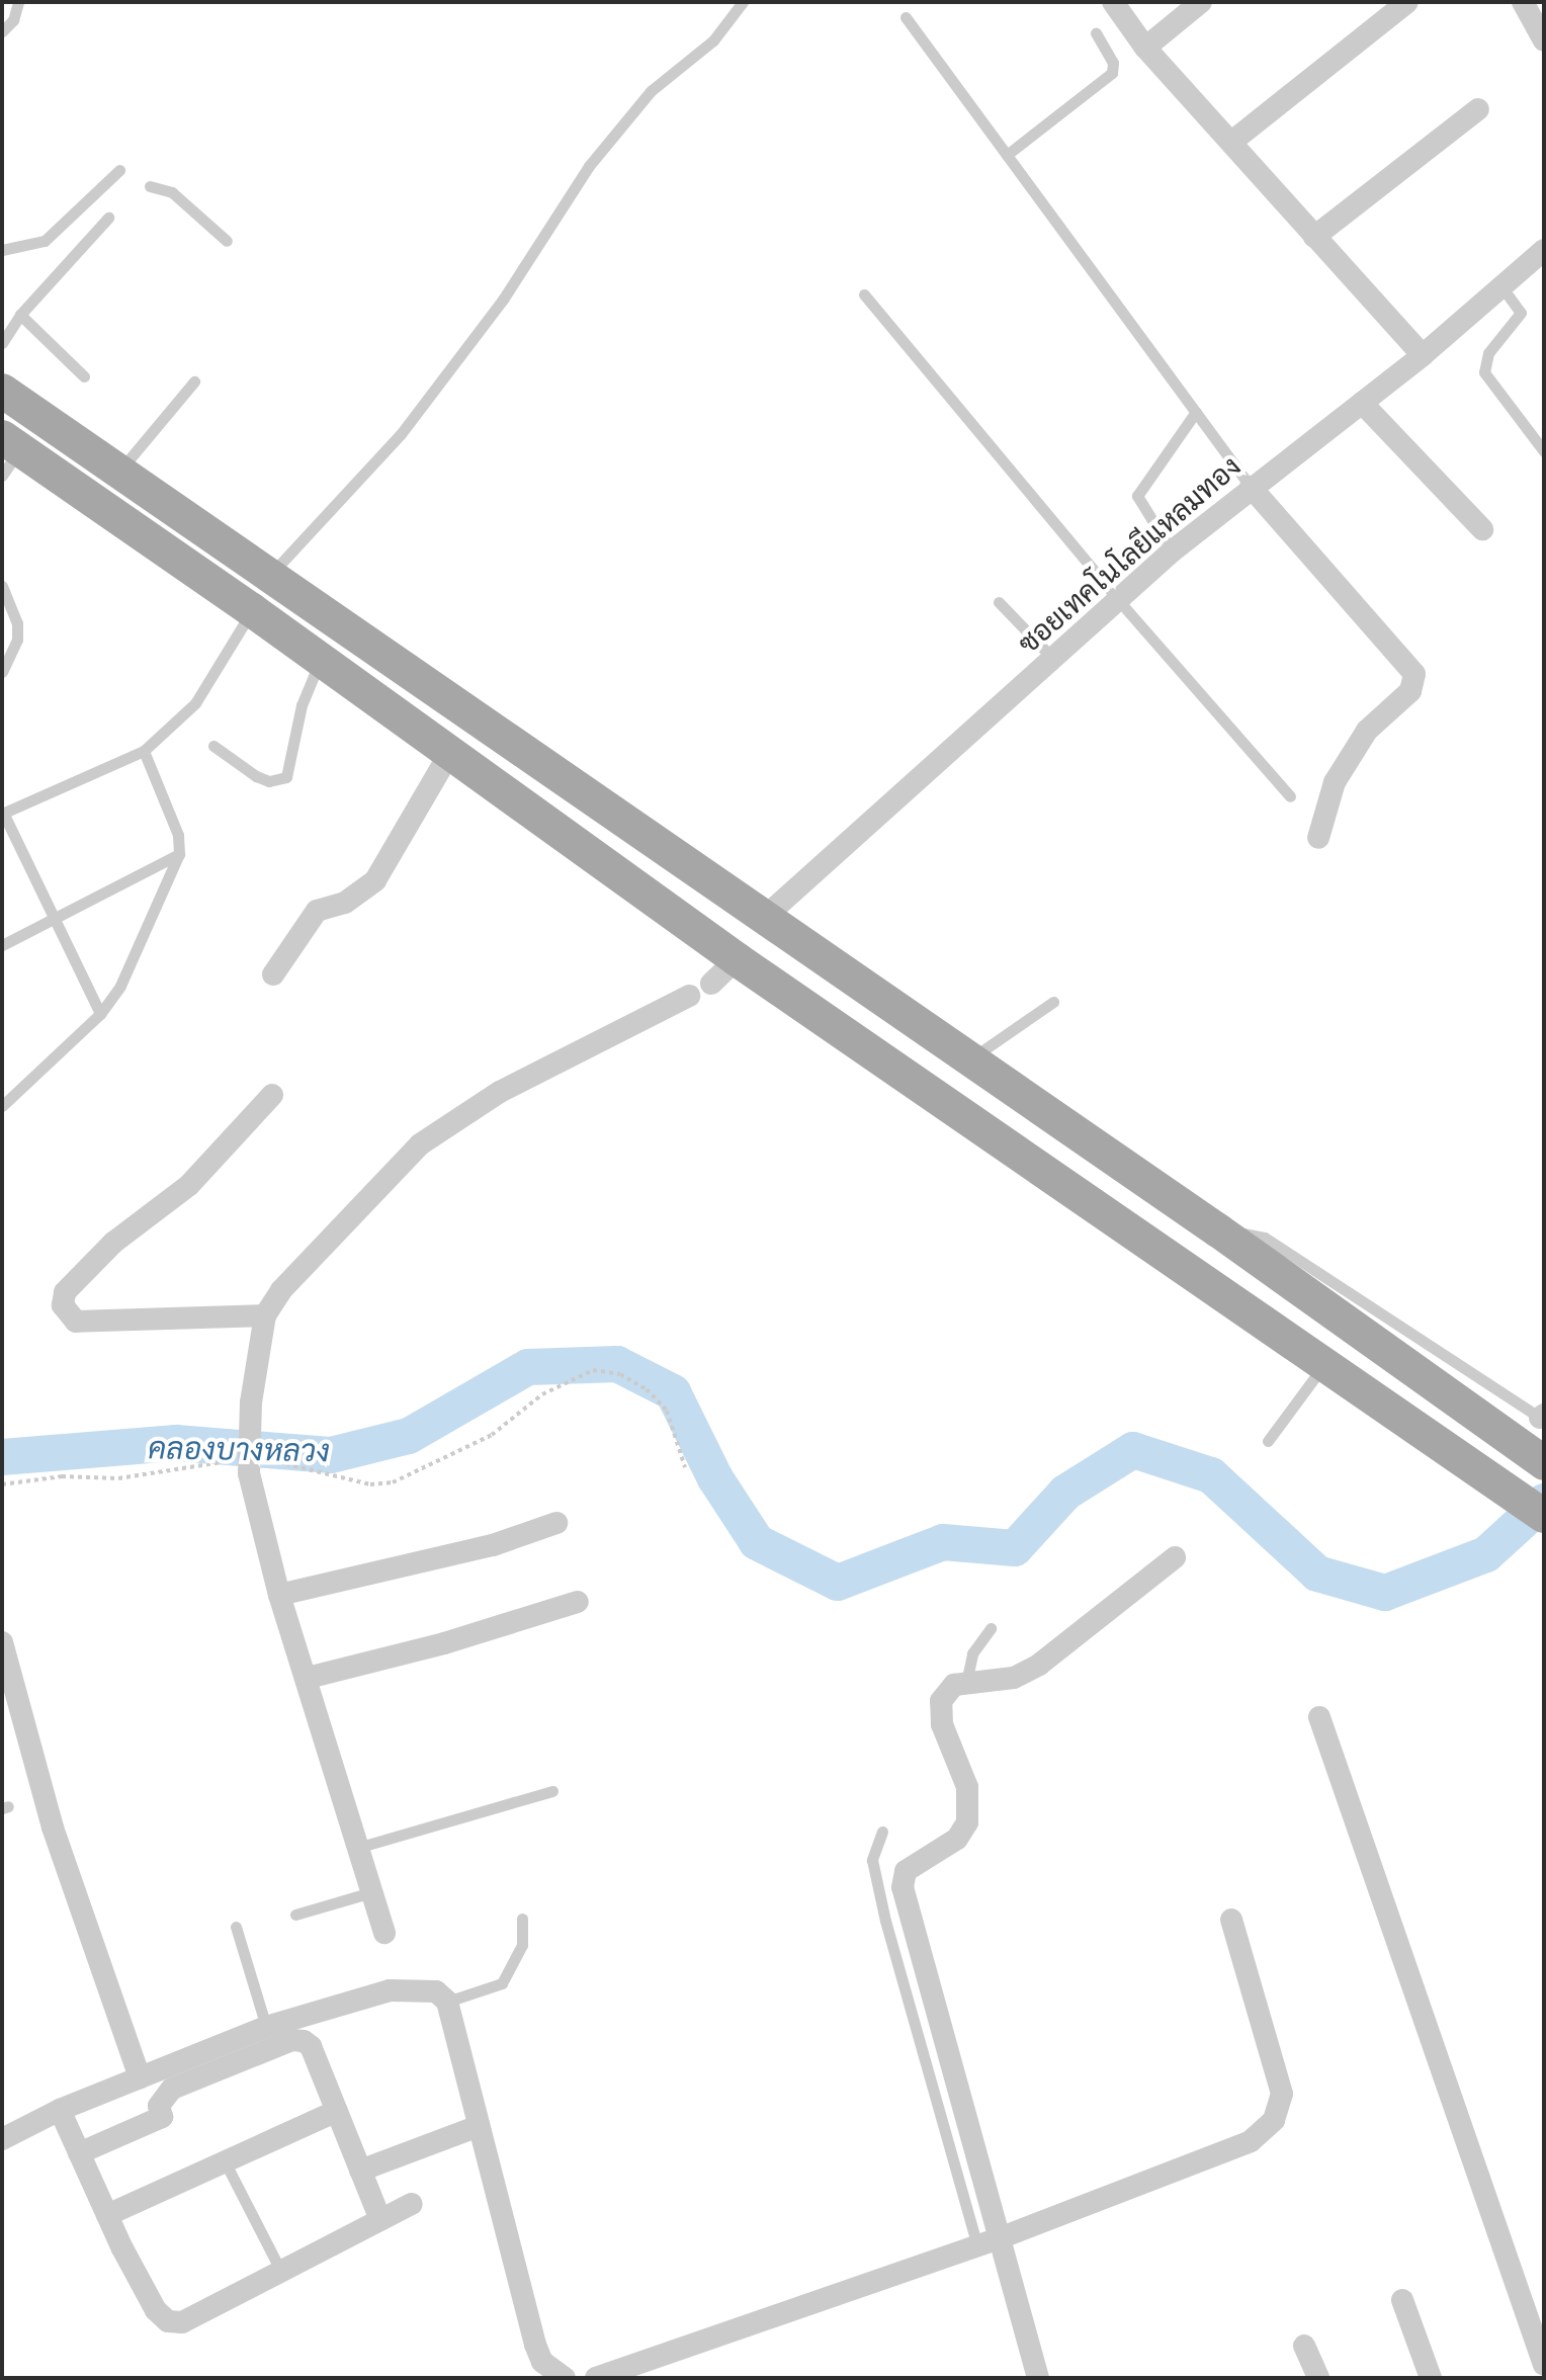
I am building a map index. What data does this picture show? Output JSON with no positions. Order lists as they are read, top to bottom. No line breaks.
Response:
{"streets":{"street":["ซอยเทคโนโลยีแหลมทอง"]},"water":["คลองบางหลวง"]}
